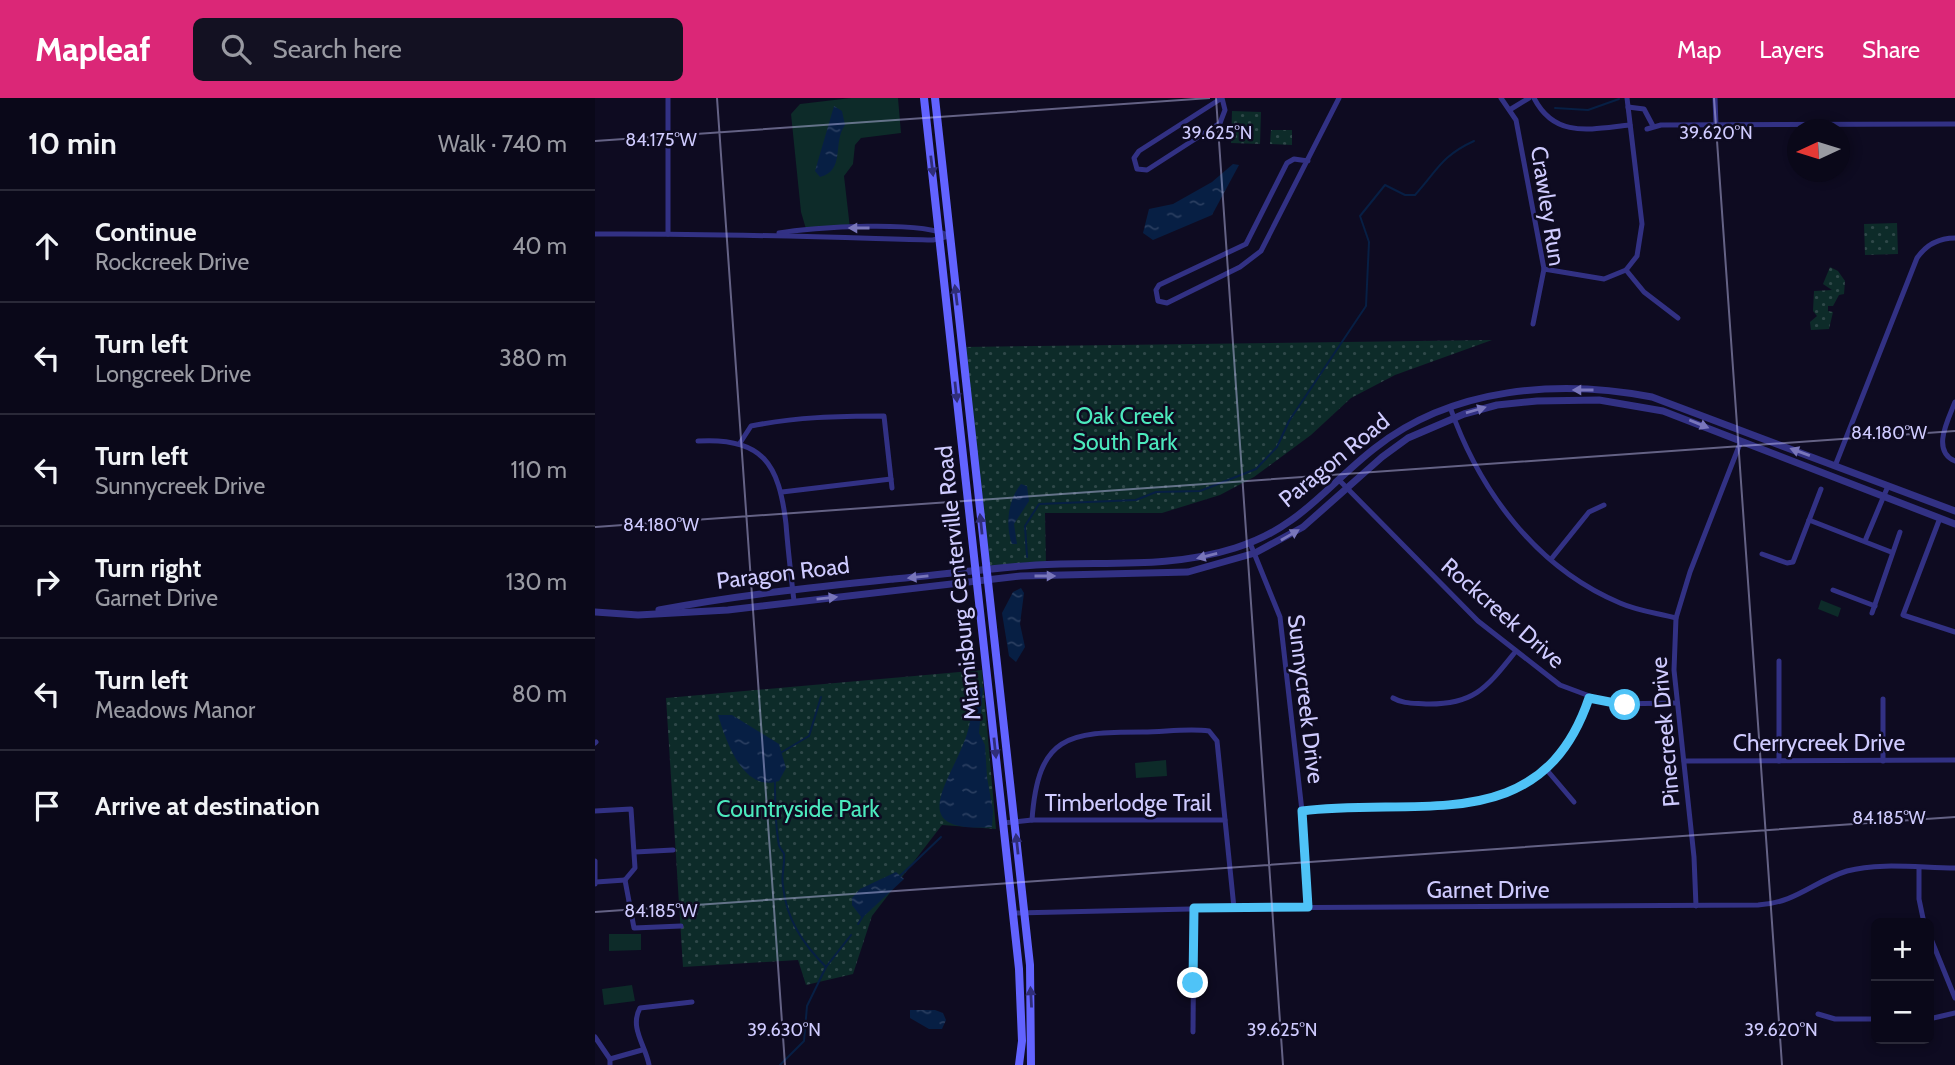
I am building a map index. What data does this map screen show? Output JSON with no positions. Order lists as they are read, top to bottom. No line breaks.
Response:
{"streets":{"main road":["Miamisburg Centerville Road"],"street":["Crawley Run","Paragon Road","Rockcreek Drive","Sunnycreek Drive","Pinecreek Drive","Cherrycreek Drive","Timberlodge Trail","Garnet Drive"]},"crossings":[["Paragon Road","Miamisburg Centerville Road"],["Paragon Road","Rockcreek Drive"],["Paragon Road","Sunnycreek Drive"],["Paragon Road","Pinecreek Drive"],["Miamisburg Centerville Road","Timberlodge Trail"],["Miamisburg Centerville Road","Garnet Drive"],["Rockcreek Drive","Pinecreek Drive"],["Sunnycreek Drive","Garnet Drive"],["Pinecreek Drive","Cherrycreek Drive"],["Pinecreek Drive","Garnet Drive"],["Timberlodge Trail","Garnet Drive"]],"parks":["Oak Creek South Park","Countryside Park"],"north":"left","page":{"header":"Mapleaf","search":"Search here","nav":["Map","Layers","Share"],"heading":["10 min","Walk · 740 m"],"list":[["Continue","Rockcreek Drive","40 m"],["Turn left","Longcreek Drive","380 m"],["Turn left","Sunnycreek Drive","110 m"],["Turn right","Garnet Drive","130 m"],["Turn left","Meadows Manor","80 m"],"Arrive at destination"],"map_buttons":["+","−"]},"coordinates":["39.625°N","39.620°N","84.175°W","84.180°W","84.185°W","39.630°N"]}
